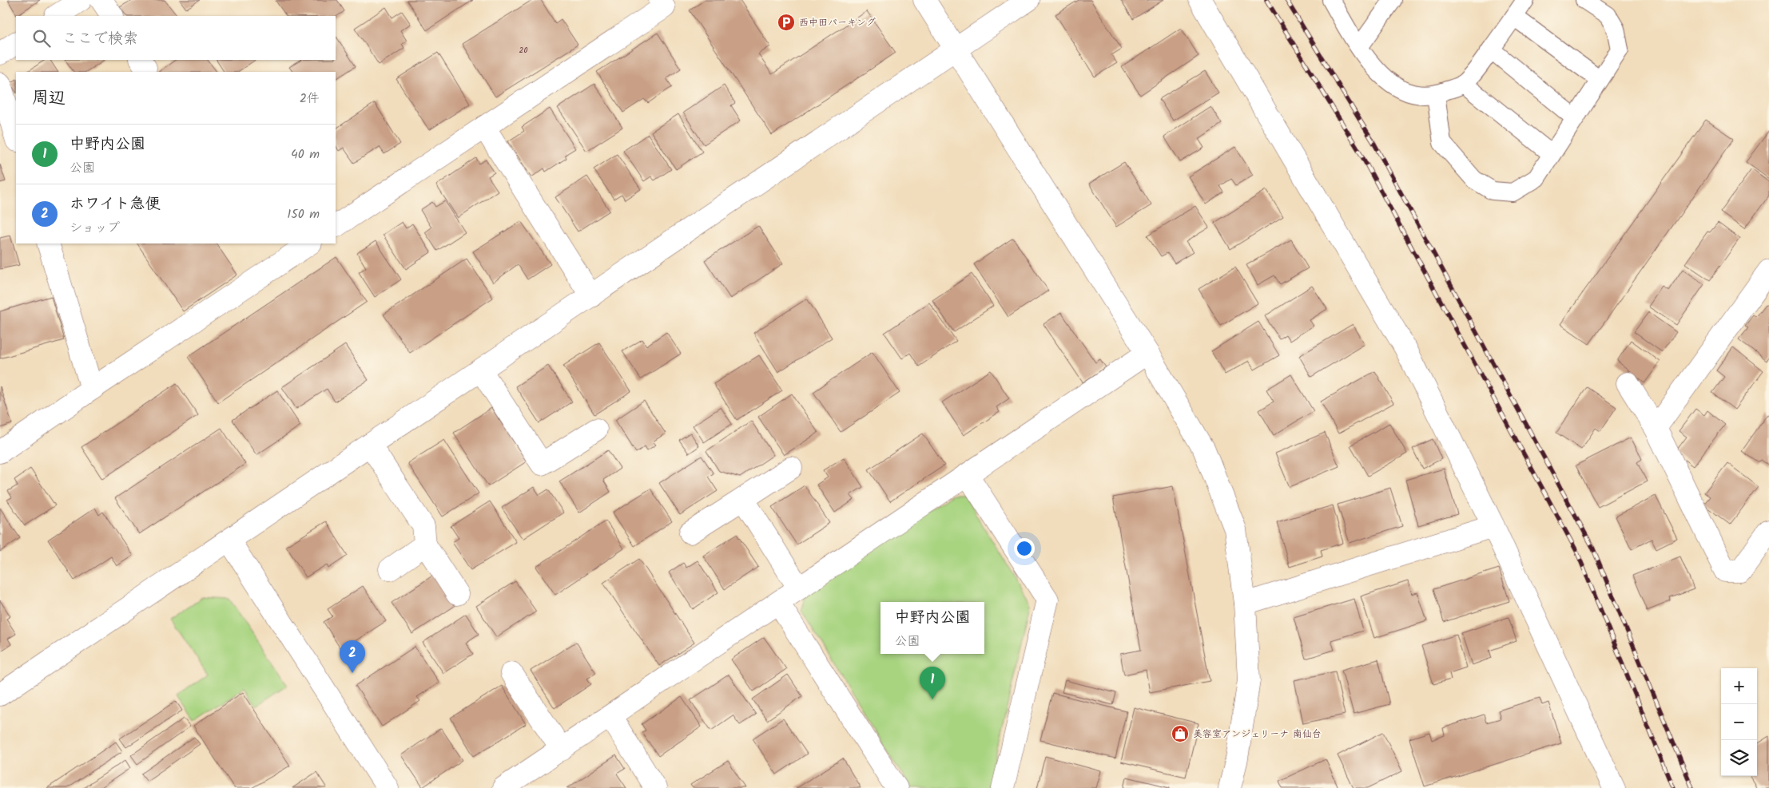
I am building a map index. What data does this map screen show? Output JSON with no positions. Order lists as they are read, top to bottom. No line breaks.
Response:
{"places":{"parking":["西中田パーキング"],"shop":["美容室アンジェリーナ 南仙台"]},"house_numbers":["20"],"page":{"search":"ここで検索","heading":["周辺","2件"],"list":[{"mark":"1","name":"中野内公園","note":"公園","value":"40 m"},{"mark":"2","name":"ホワイト急便","note":"ショップ","value":"150 m"}],"popup":["中野内公園","公園"],"pins":["2","1"],"map_buttons":["+","−"]}}
